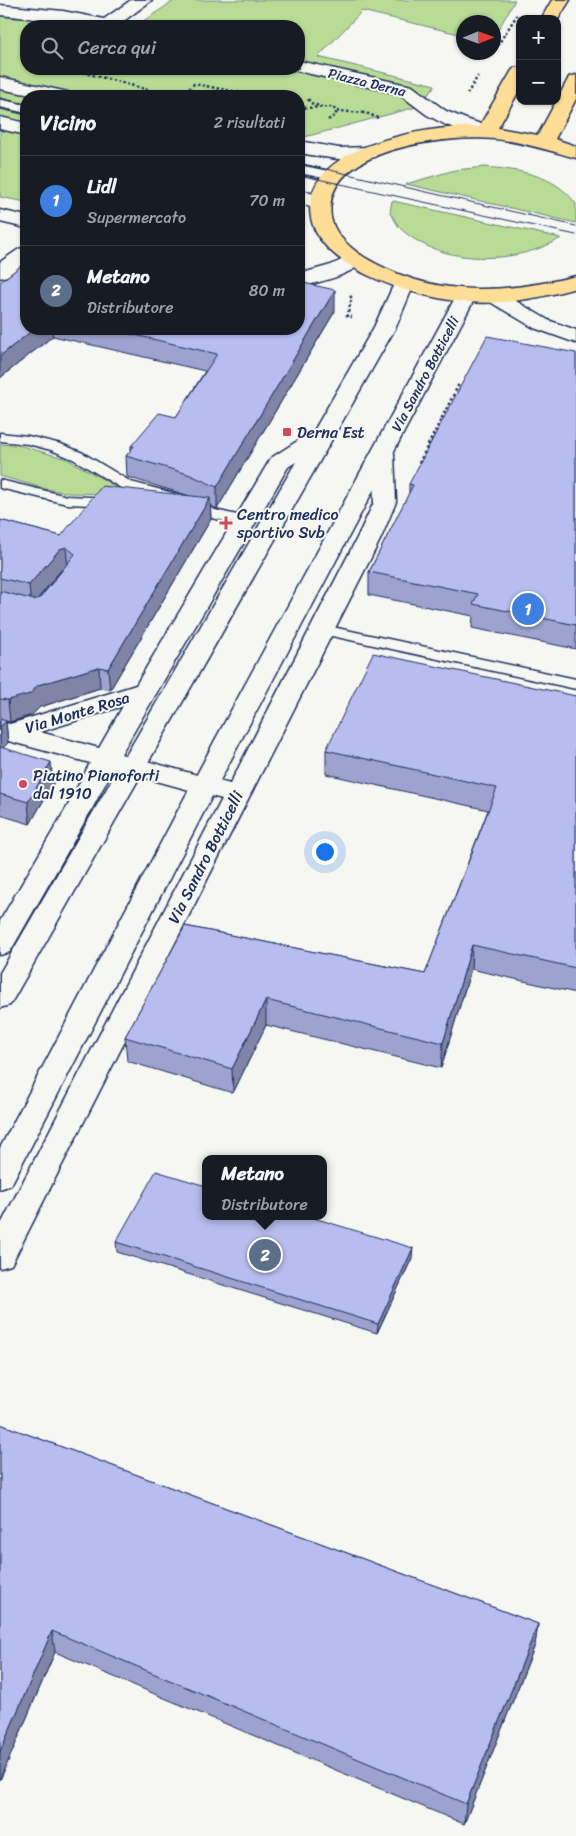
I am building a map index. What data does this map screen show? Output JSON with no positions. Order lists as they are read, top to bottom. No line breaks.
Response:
{"streets":{"main road":["Piazza Derna"],"street":["Via Sandro Botticelli","Via Monte Rosa"]},"crossings":[["Via Sandro Botticelli","Via Monte Rosa"]],"places":{"transit":["Derna Est"],"health":["Centro medico sportivo Svb"],"other":["Piatino Pianoforti dal 1910"]},"north":"right","page":{"map_buttons":["+","−"],"search":"Cerca qui","heading":["Vicino","2 risultati"],"list":[{"mark":"1","name":"Lidl","note":"Supermercato","value":"70 m"},{"mark":"2","name":"Metano","note":"Distributore","value":"80 m"}],"pins":["1","2"],"popup":["Metano","Distributore"]}}
